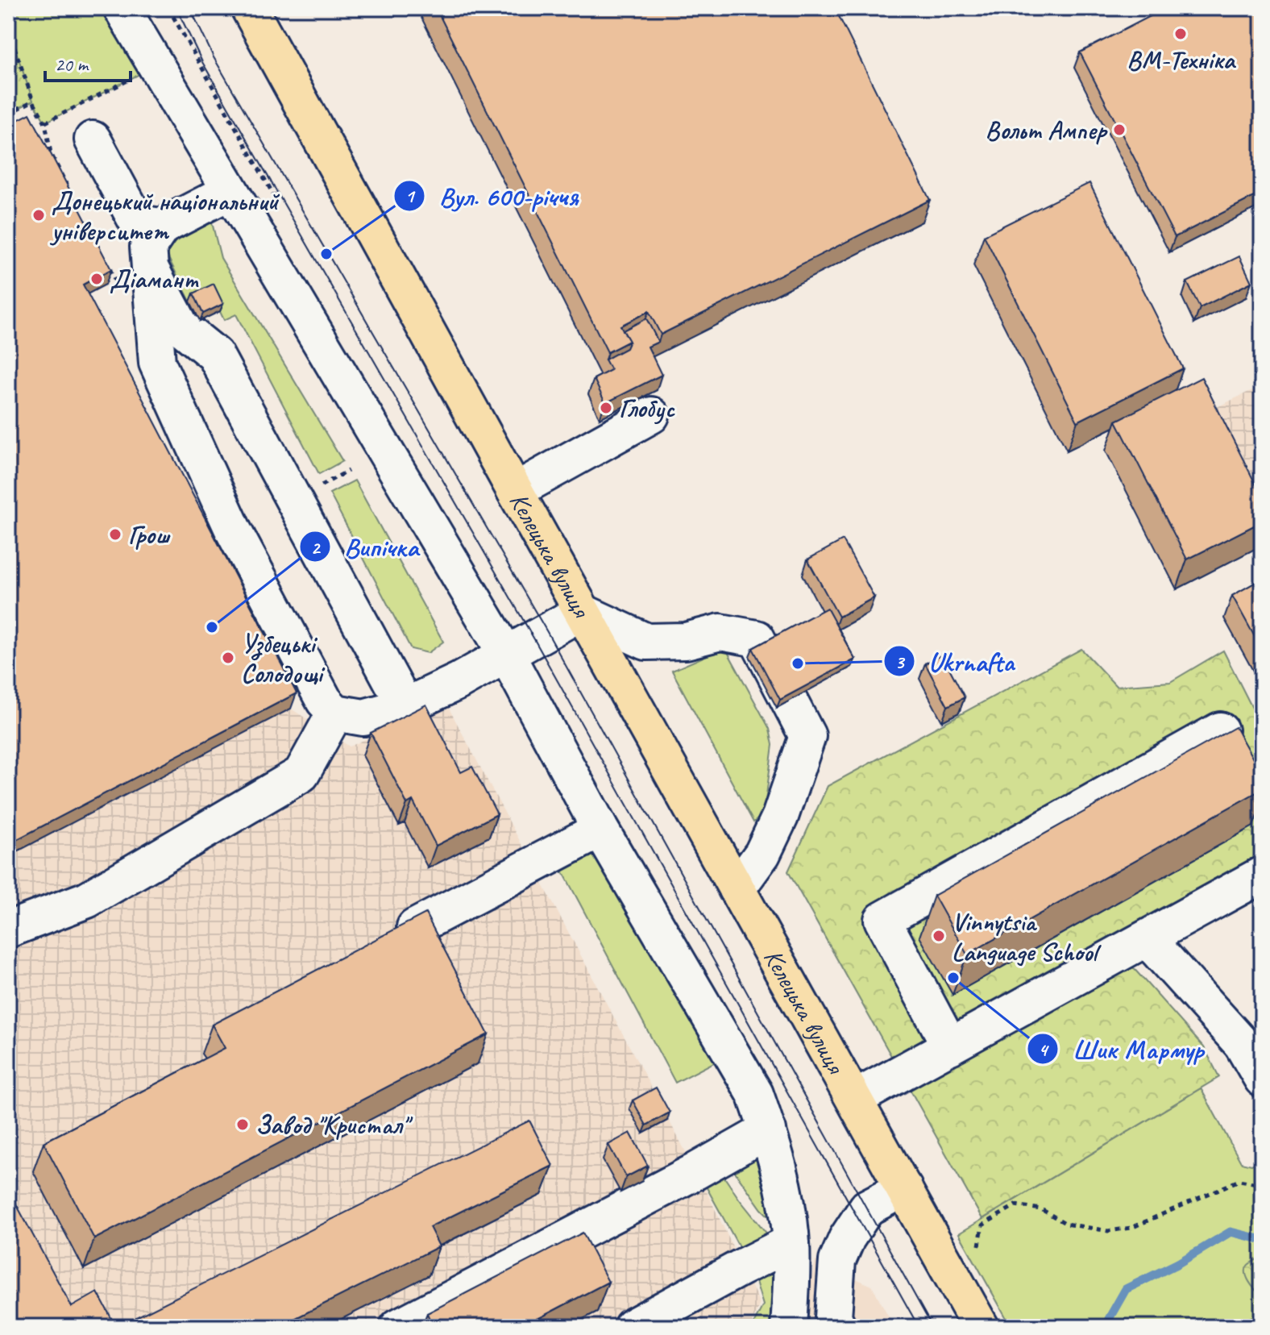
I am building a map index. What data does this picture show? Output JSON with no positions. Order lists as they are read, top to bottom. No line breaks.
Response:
{"streets":{"main road":["Келецька вулиця"]},"places":["ВМ-Техніка","Вольт Ампер","Донецький національний університет","Вул. 600-річчя","Діамант","Глобус","Грош","Випічка","Узбецькі Солодощі","Ukrnafta","Vinnytsia Language School","Шик Мармур","Завод \"Кристал\""],"scale_bar":"20 m"}
